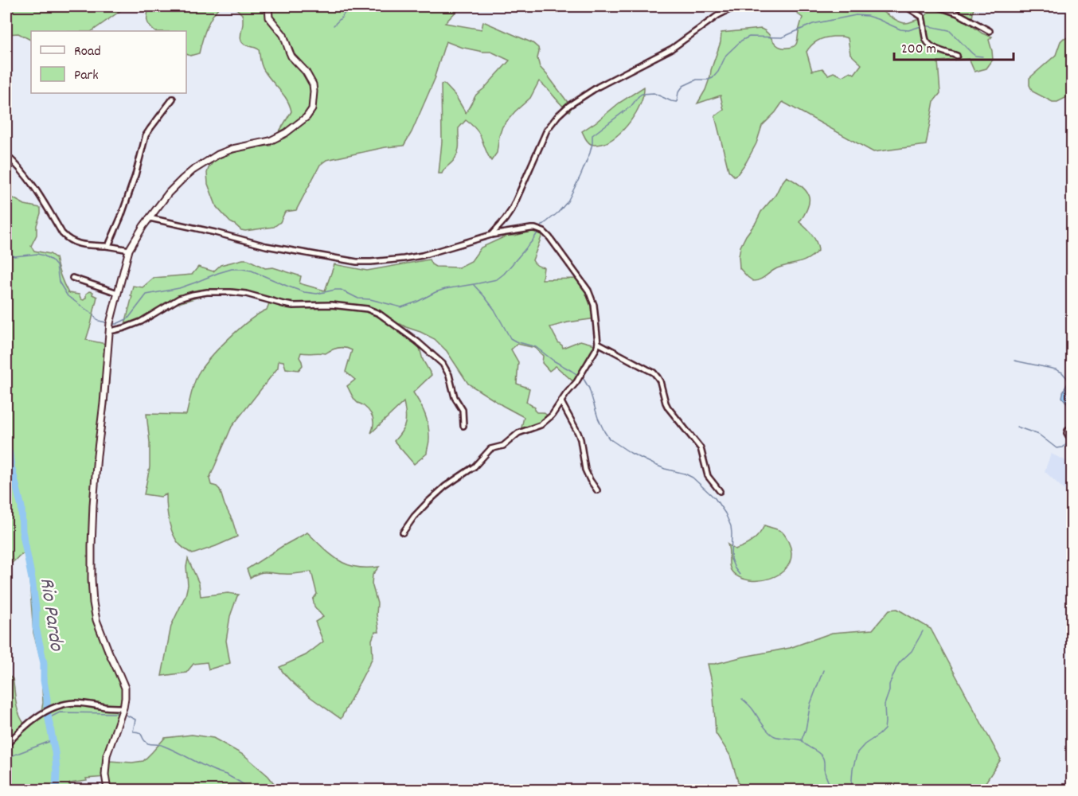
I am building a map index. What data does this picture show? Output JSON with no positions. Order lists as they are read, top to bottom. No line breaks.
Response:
{"water":["Rio Pardo"],"legend":["Road","Park"],"scale_bar":"200 m"}
